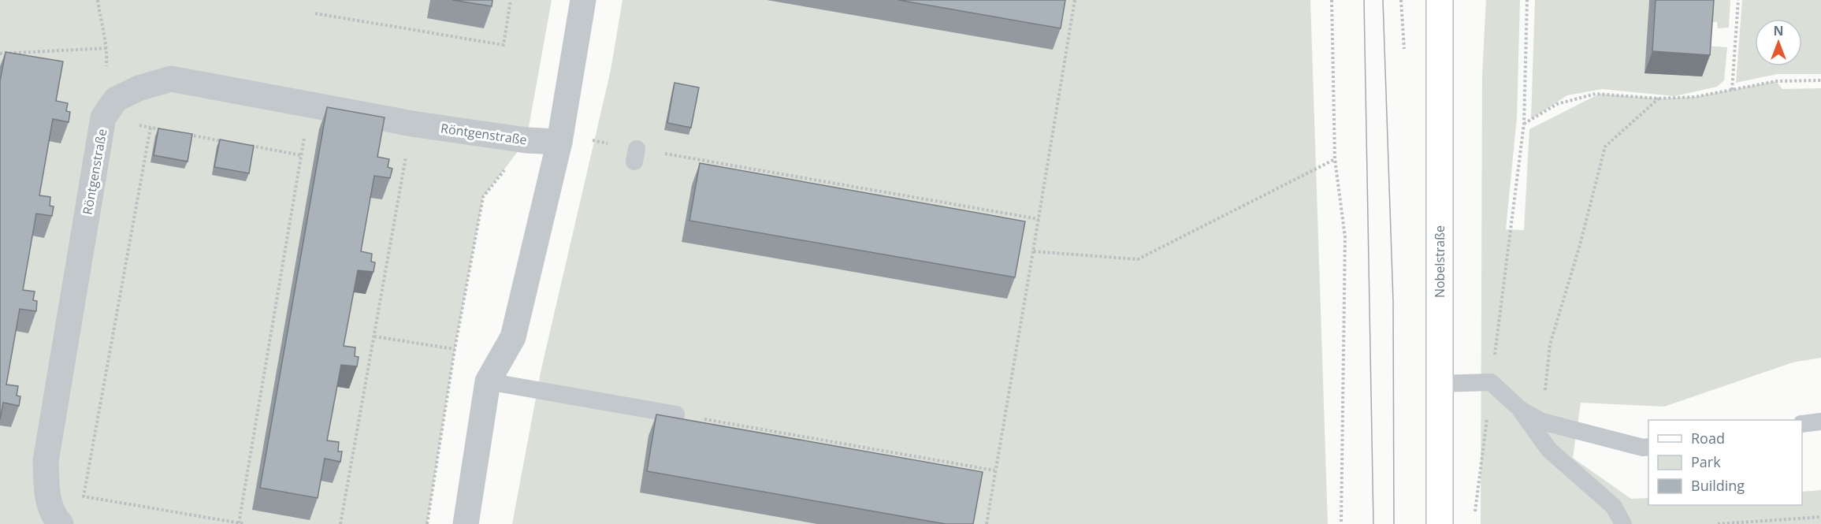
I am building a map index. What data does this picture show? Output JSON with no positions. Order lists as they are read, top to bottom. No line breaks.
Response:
{"streets":{"main road":["Nobelstraße"],"street":["Röntgenstraße"]},"legend":["Road","Park","Building"],"north":"top"}
